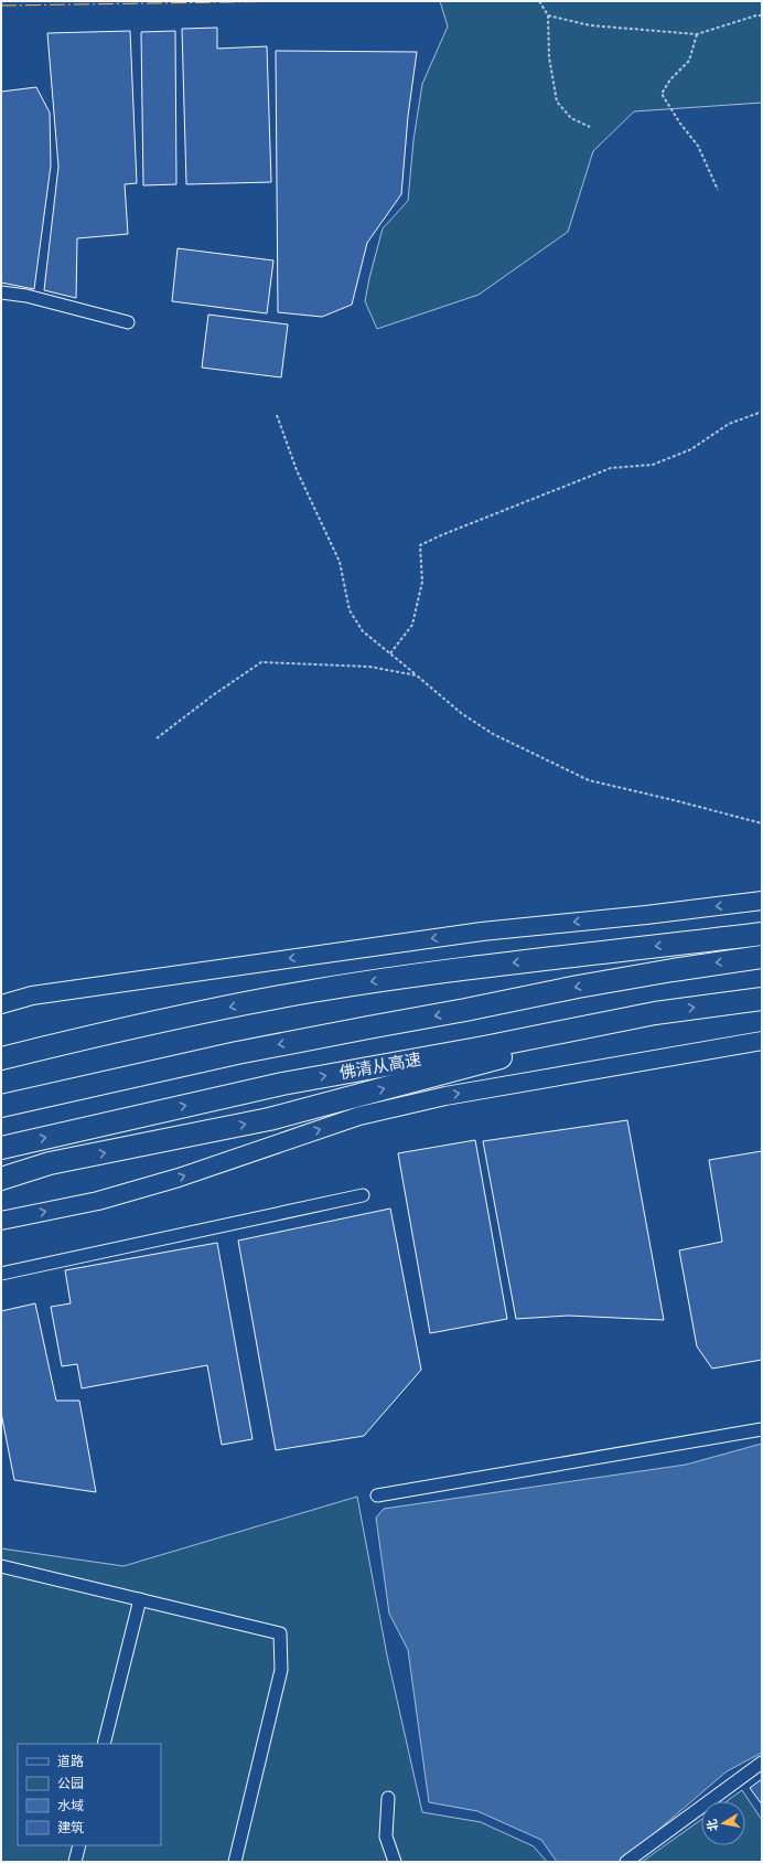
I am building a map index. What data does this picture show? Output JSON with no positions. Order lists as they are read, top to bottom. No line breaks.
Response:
{"streets":{"highway":["佛清从高速"]},"legend":["道路","公园","水域","建筑"],"north":"left"}
